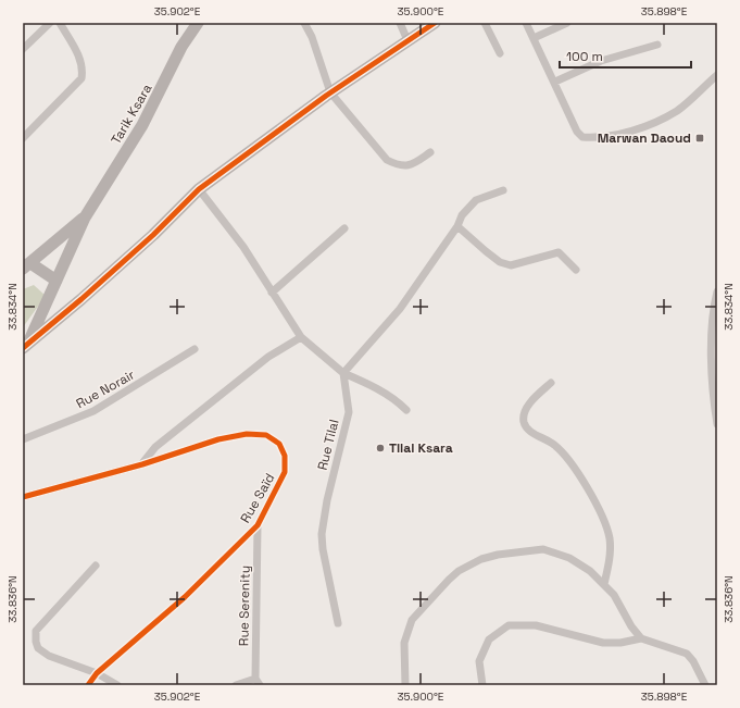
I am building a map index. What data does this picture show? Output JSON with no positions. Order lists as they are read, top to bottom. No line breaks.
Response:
{"streets":{"street":["Tarik Ksara","Rue Norair","Rue Tilal","Rue Saïd","Rue Serenity"]},"crossings":[["Rue Saïd","Rue Serenity"]],"places":{"transit":["Marwan Daoud"],"other":["Tilal Ksara"]},"scale_bar":"100 m","coordinates":["35.902°E","35.900°E","35.898°E","33.834°N","33.836°N"]}
